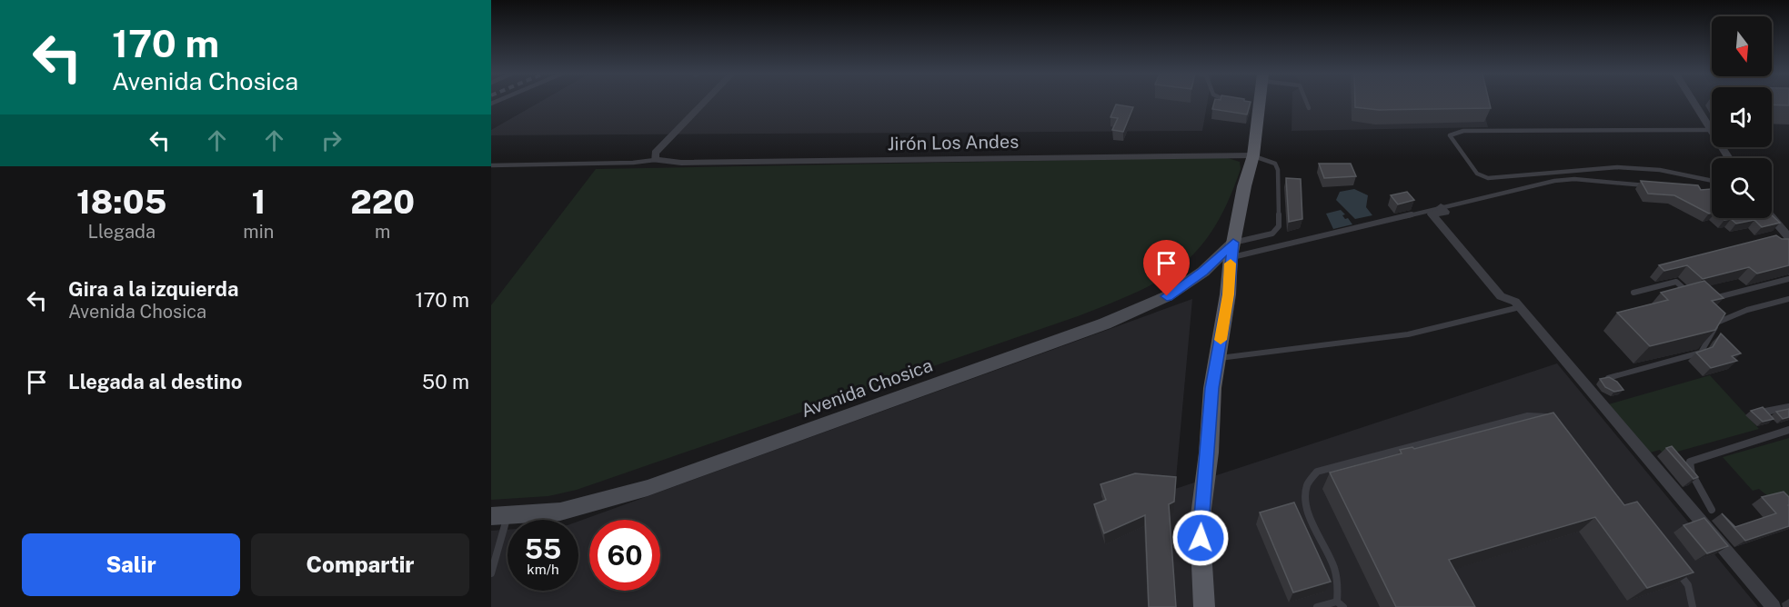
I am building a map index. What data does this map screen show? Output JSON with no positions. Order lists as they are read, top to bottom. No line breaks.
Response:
{"streets":{"street":["Jirón Los Andes","Avenida Chosica"]},"north":"bottom","page":{"turn":["170 m","Avenida Chosica"],"eta":["18:05","Llegada","1","min","220","m"],"list":[{"name":"Gira a la izquierda","note":"Avenida Chosica","value":"170 m"},{"name":"Llegada al destino","value":"50 m"}],"speed":"55 km/h","limit":"60","buttons":["Salir","Compartir"]}}
